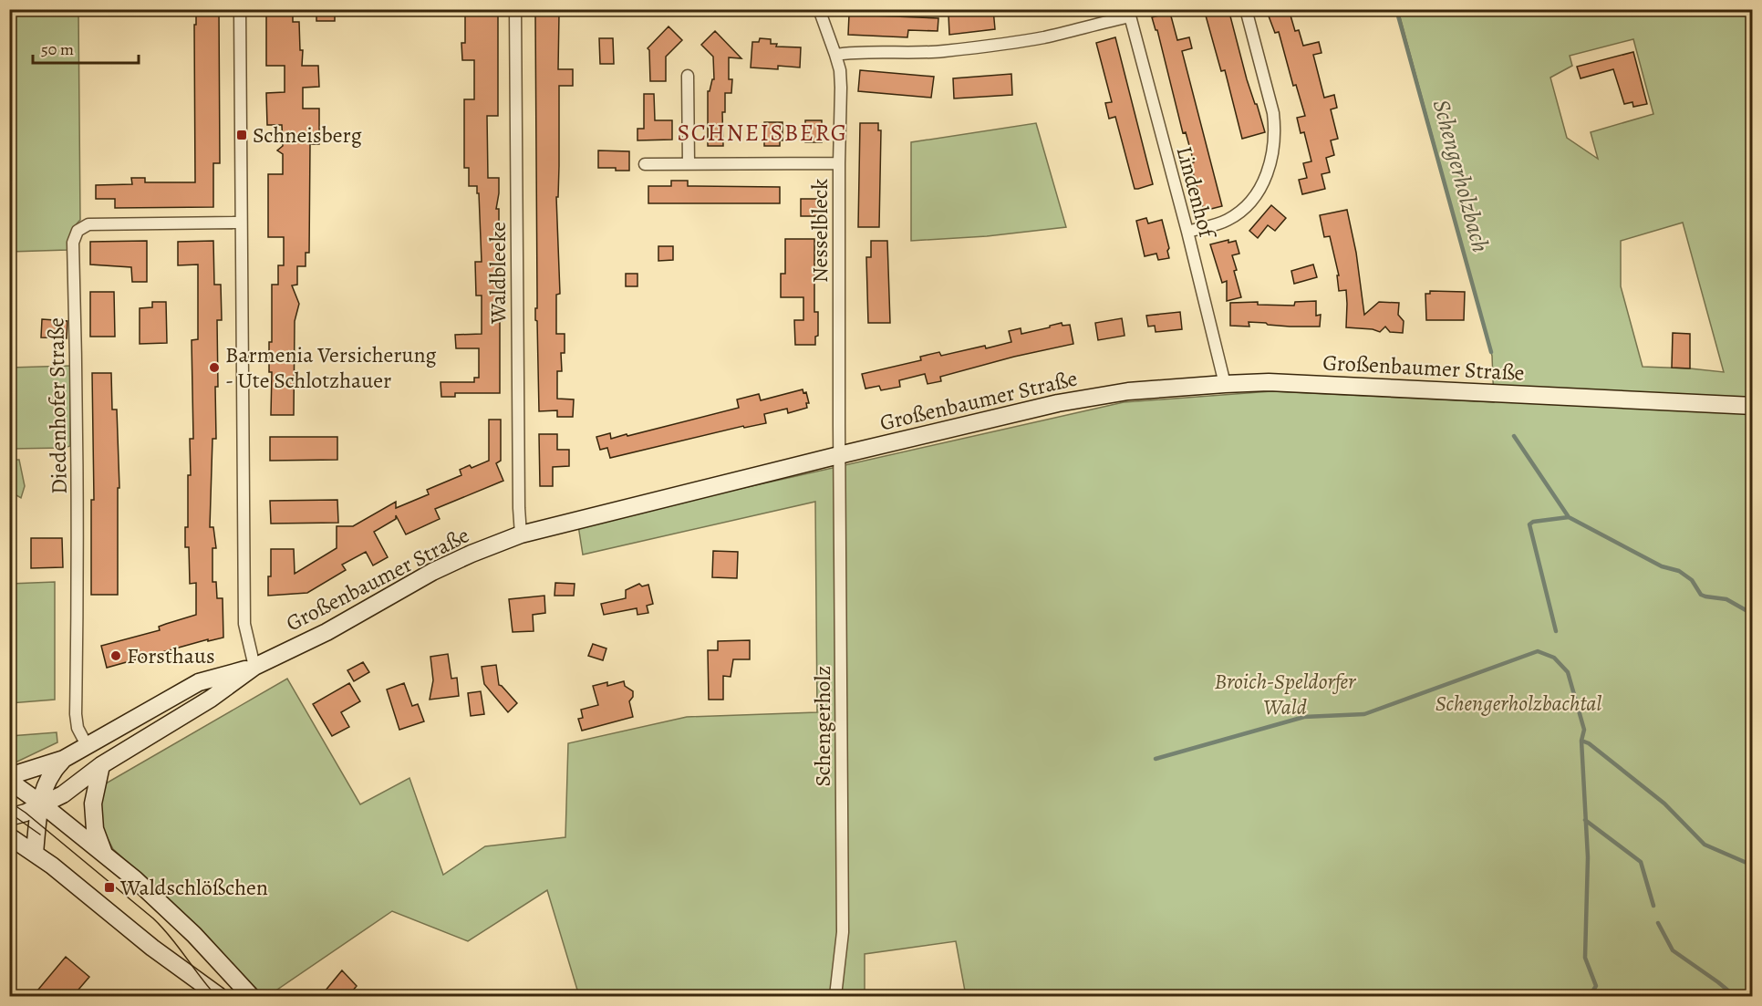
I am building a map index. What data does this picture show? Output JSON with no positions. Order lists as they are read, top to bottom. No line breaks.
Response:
{"streets":{"street":["Lindenhof","Nesselbleck","Waldbleeke","Großenbaumer Straße","Diedenhofer Straße","Schengerholz"]},"crossings":[["Lindenhof","Großenbaumer Straße"],["Nesselbleck","Großenbaumer Straße"],["Nesselbleck","Schengerholz"],["Waldbleeke","Großenbaumer Straße"],["Großenbaumer Straße","Diedenhofer Straße"],["Großenbaumer Straße","Schengerholz"]],"districts":["SCHNEISBERG"],"water":["Schengerholzbach"],"parks":["Broich-Speldorfer Wald","Schengerholzbachtal"],"places":{"transit":["Schneisberg","Waldschlößchen"],"other":["Barmenia Versicherung - Ute Schlotzhauer","Forsthaus"]},"scale_bar":"50 m"}
